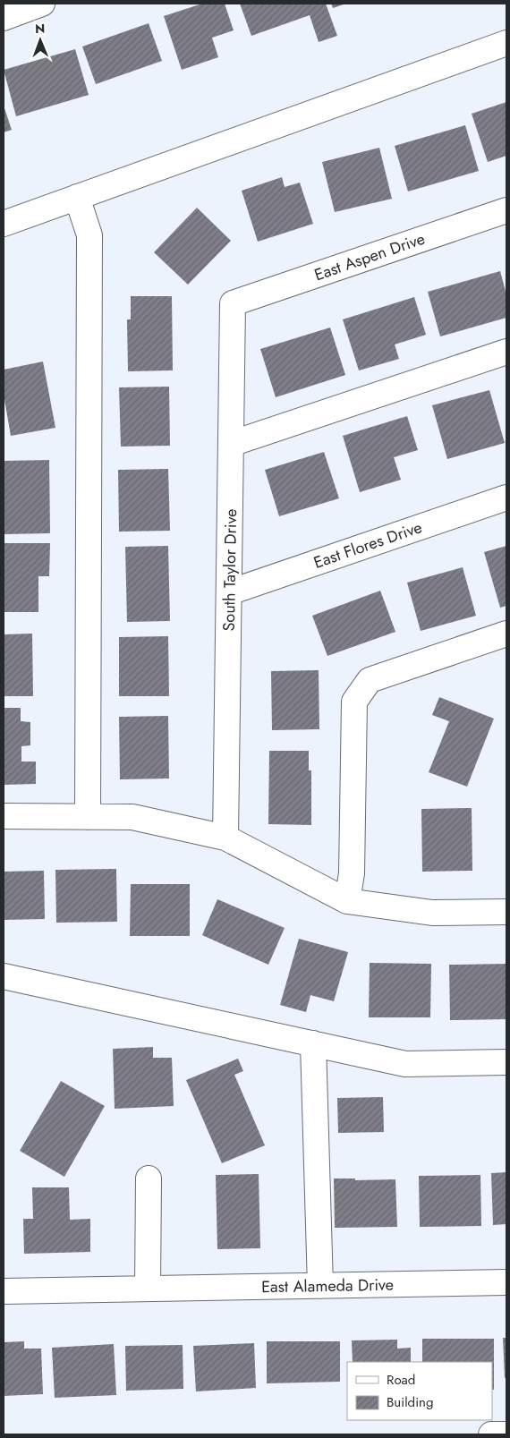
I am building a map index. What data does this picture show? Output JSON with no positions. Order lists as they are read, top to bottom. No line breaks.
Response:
{"streets":{"street":["East Aspen Drive","East Flores Drive","South Taylor Drive","East Alameda Drive"]},"crossings":[["East Aspen Drive","South Taylor Drive"],["East Flores Drive","South Taylor Drive"]],"legend":["Road","Building"],"north":"top"}
